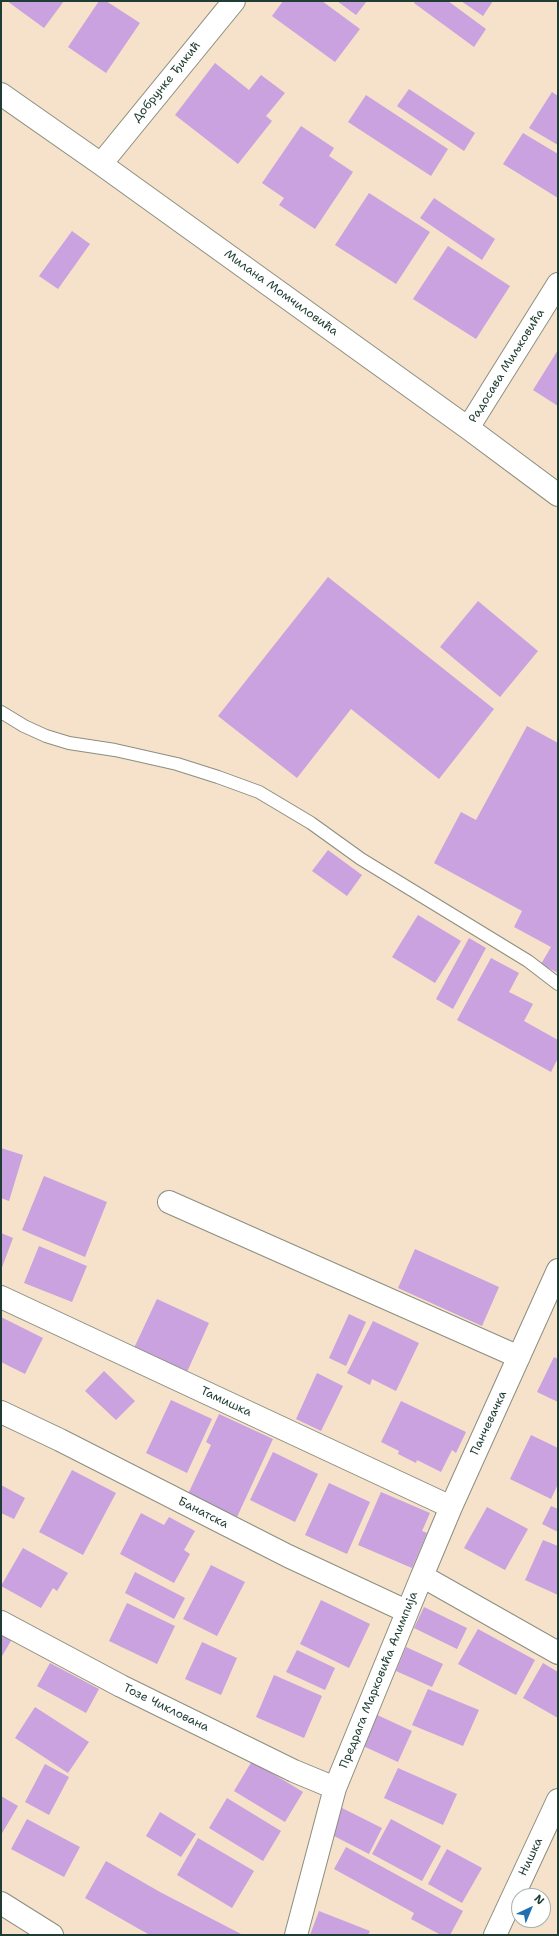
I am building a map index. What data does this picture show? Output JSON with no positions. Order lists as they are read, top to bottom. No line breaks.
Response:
{"streets":{"street":["Добрунке Ђикић","Милана Момчиловића","Радосава Миљковића","Тамишка","Панчевачка","Банатска","Предрага Марковића Алимпија","Тозе Чиклована","Нишка"]},"crossings":[["Добрунке Ђикић","Милана Момчиловића"],["Милана Момчиловића","Радосава Миљковића"],["Тамишка","Панчевачка"],["Панчевачка","Предрага Марковића Алимпија"],["Банатска","Предрага Марковића Алимпија"],["Предрага Марковића Алимпија","Тозе Чиклована"]],"north":"top right"}
